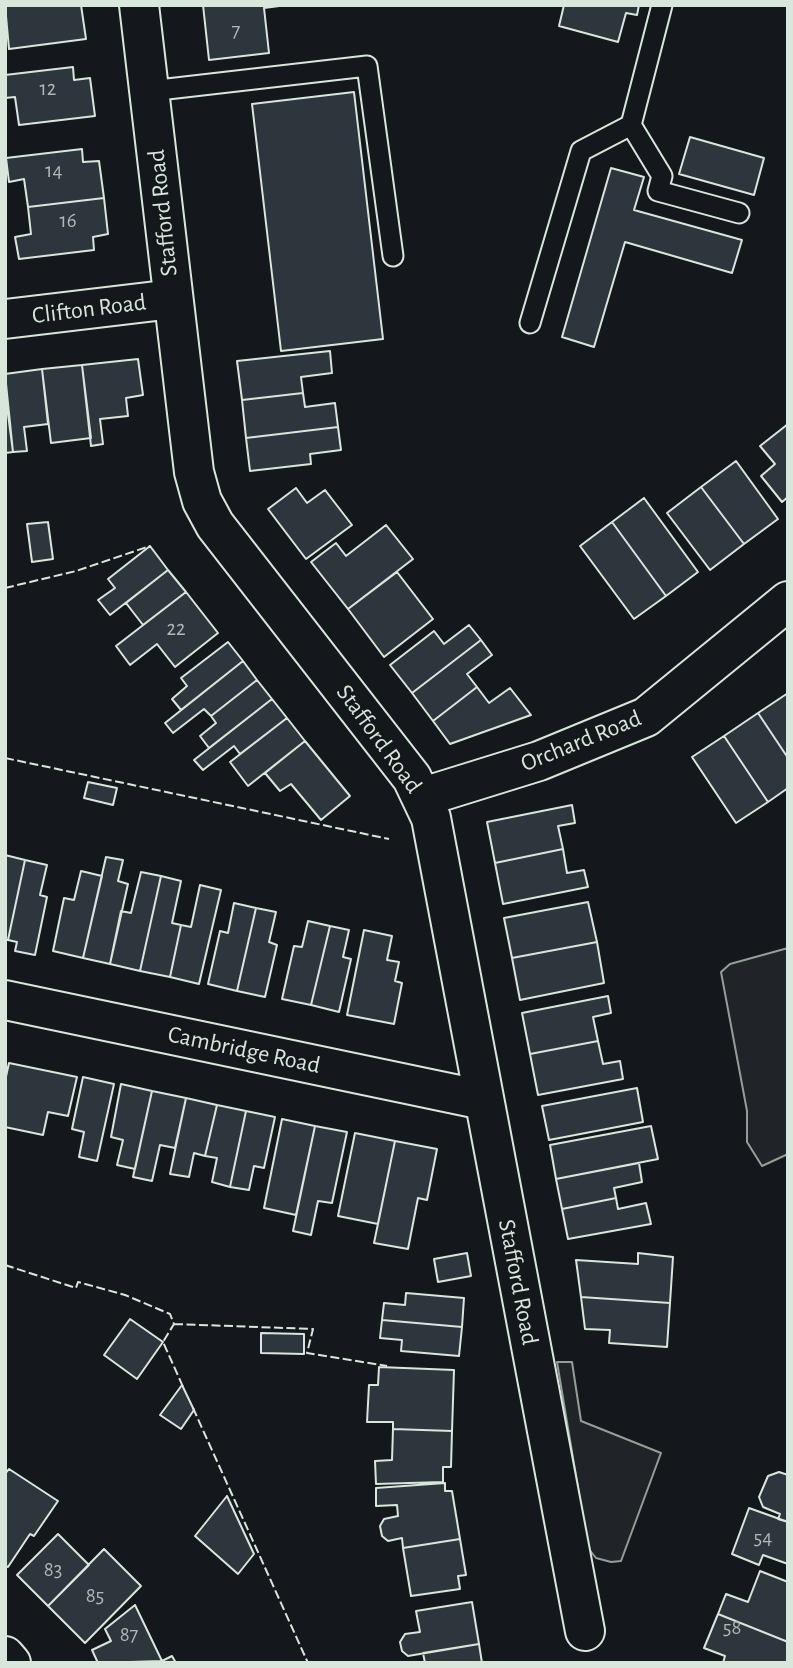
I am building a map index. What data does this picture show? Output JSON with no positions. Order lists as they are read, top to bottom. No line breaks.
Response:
{"streets":{"street":["Stafford Road","Clifton Road","Orchard Road","Cambridge Road"]},"crossings":[["Stafford Road","Clifton Road"],["Stafford Road","Orchard Road"],["Stafford Road","Cambridge Road"]],"house_numbers":["7","12","14","16","22","54","83","85","58","87"]}
